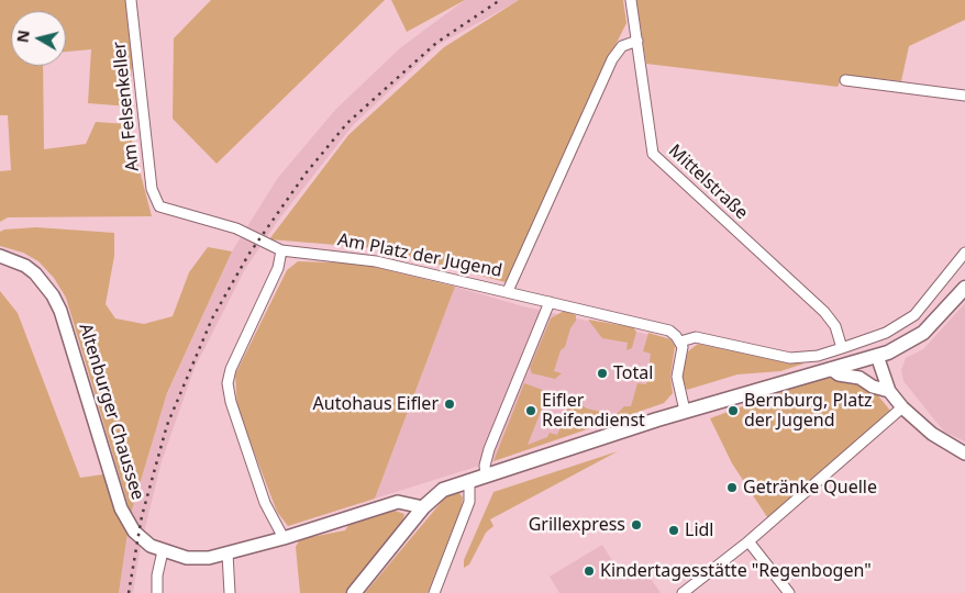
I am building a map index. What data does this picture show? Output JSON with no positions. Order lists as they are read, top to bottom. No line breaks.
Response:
{"streets":{"street":["Am Felsenkeller","Mittelstraße","Am Platz der Jugend","Altenburger Chaussee"]},"crossings":[["Am Felsenkeller","Am Platz der Jugend"]],"places":["Total","Autohaus Eifler","Eifler Reifendienst","Bernburg, Platz der Jugend","Getränke Quelle","Grillexpress","Lidl","Kindertagesstätte \"Regenbogen\""],"north":"left"}
